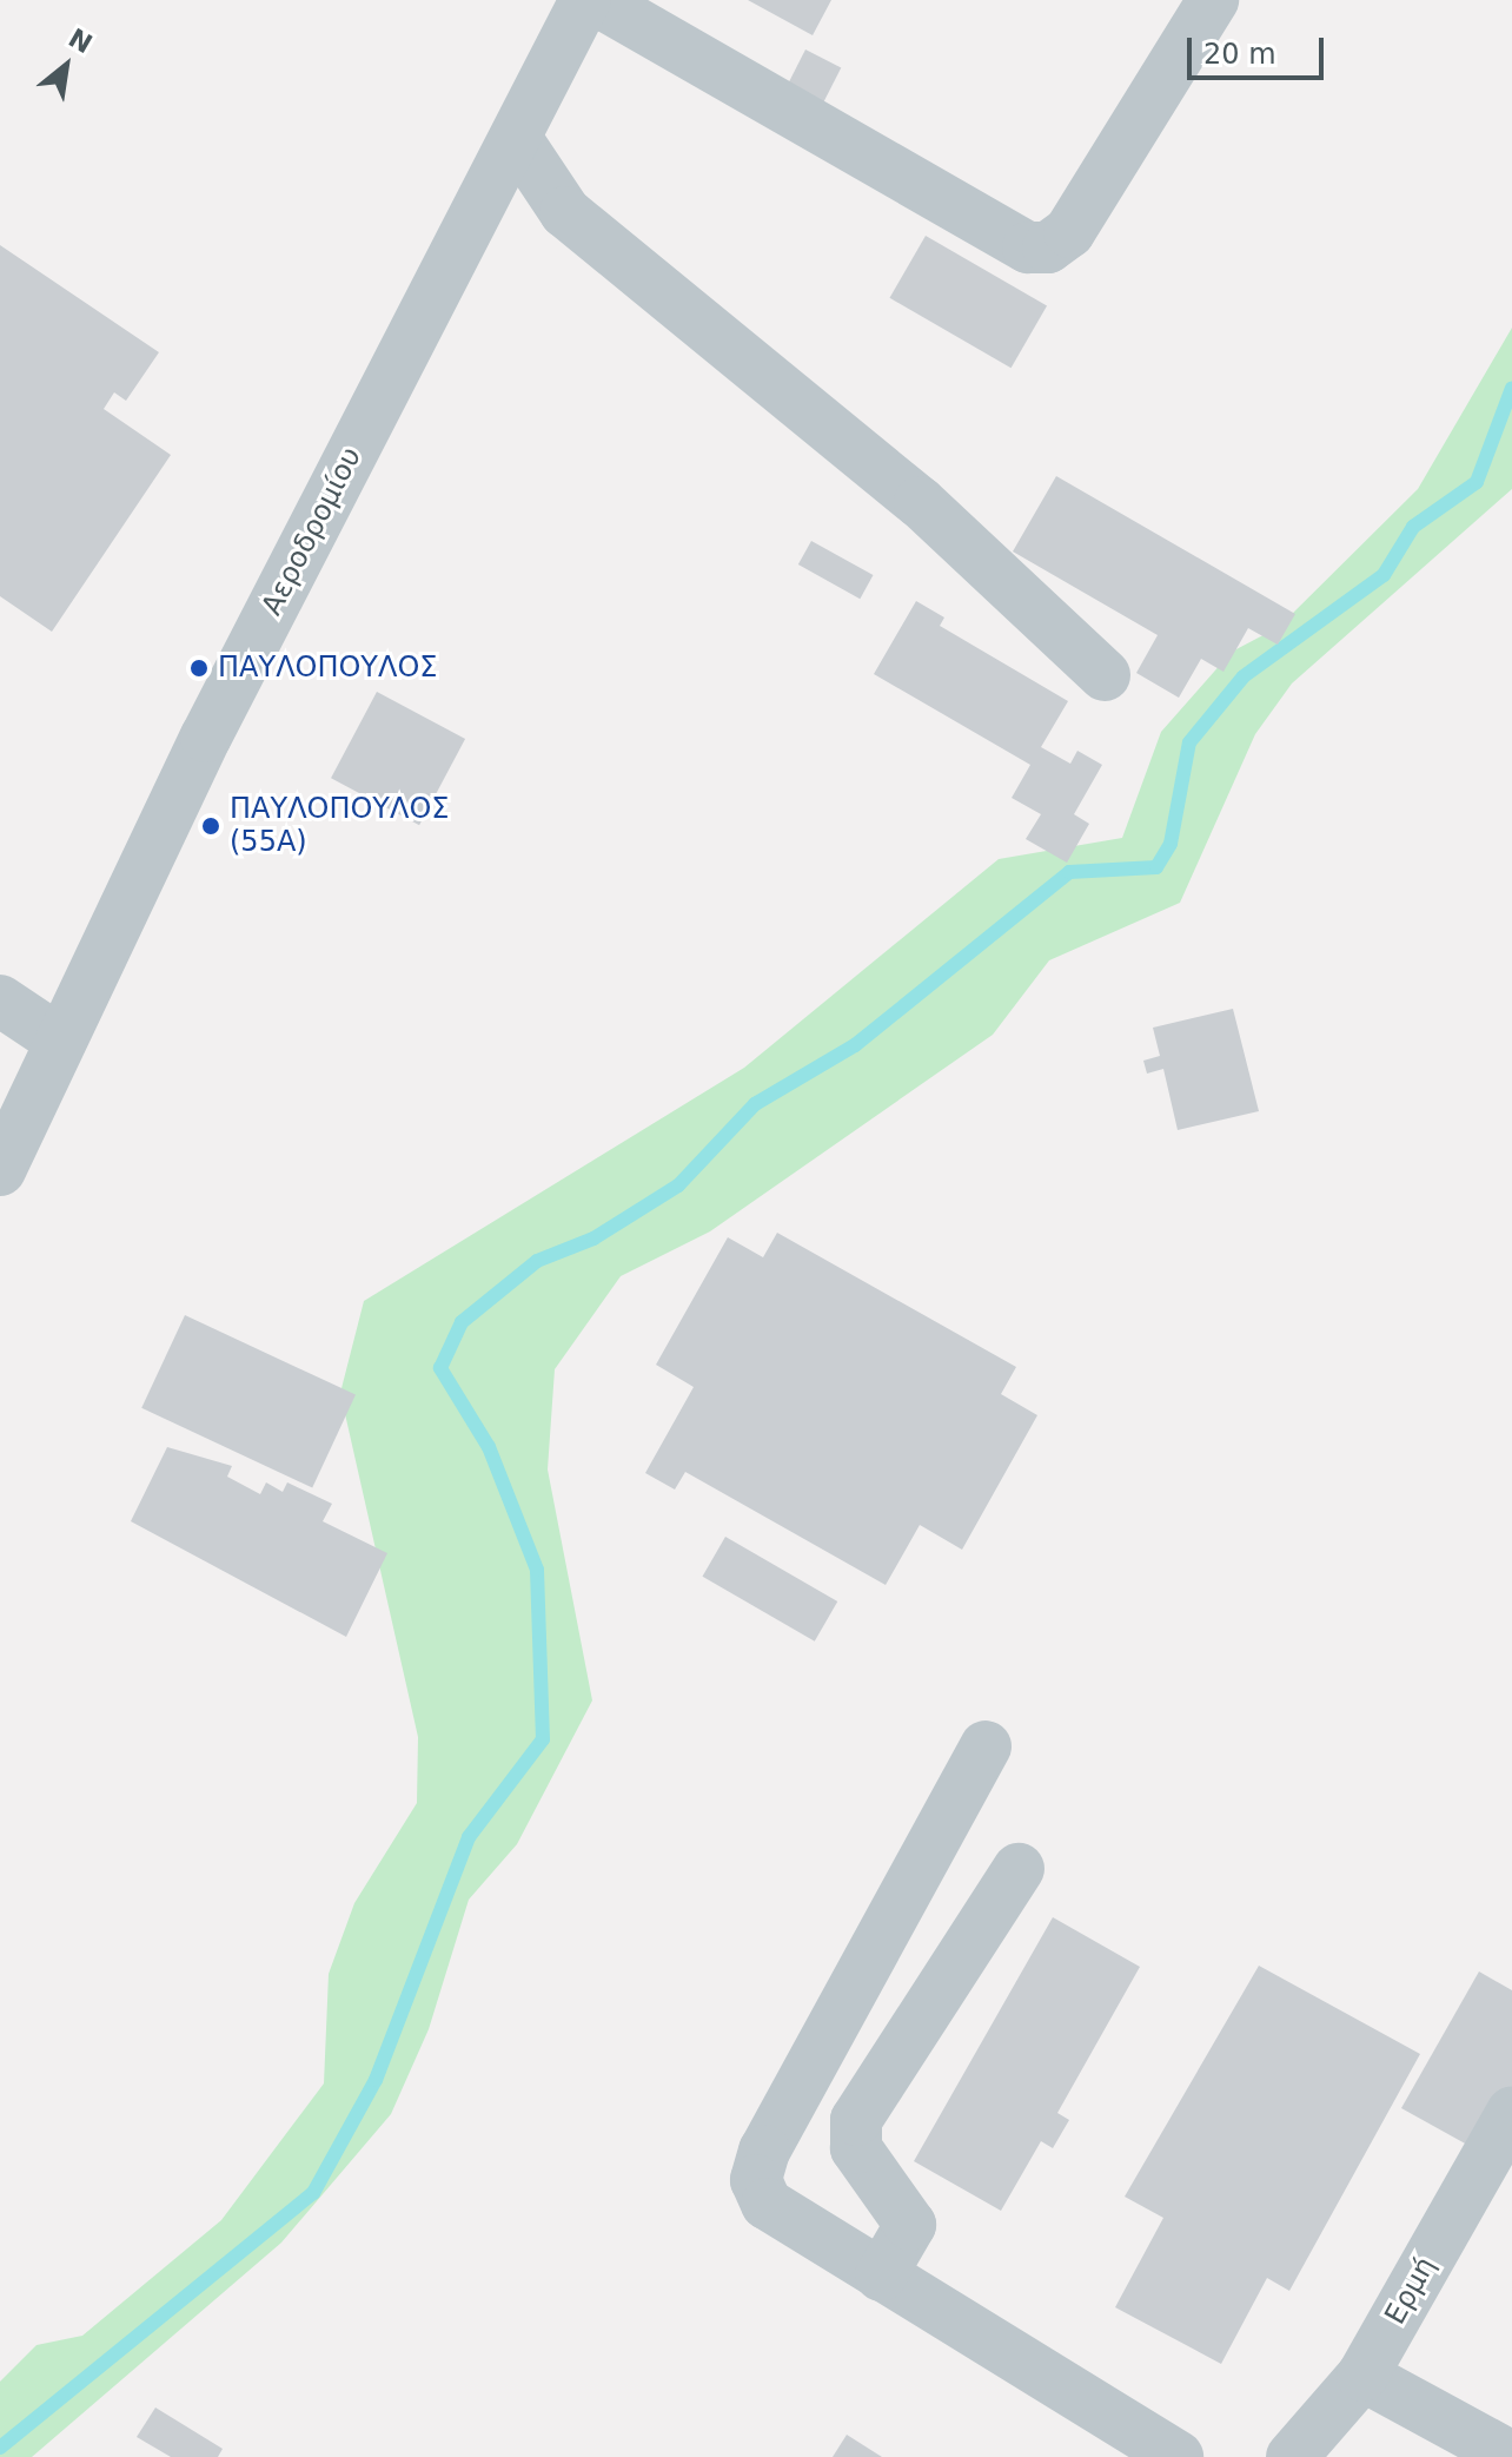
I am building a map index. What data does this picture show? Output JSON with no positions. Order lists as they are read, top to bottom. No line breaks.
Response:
{"streets":{"street":["Αεροδρομίου","Ερμή"]},"places":["ΠΑΥΛΟΠΟΥΛΟΣ","ΠΑΥΛΟΠΟΥΛΟΣ (55Α)"],"scale_bar":"20 m","north":"top right"}
